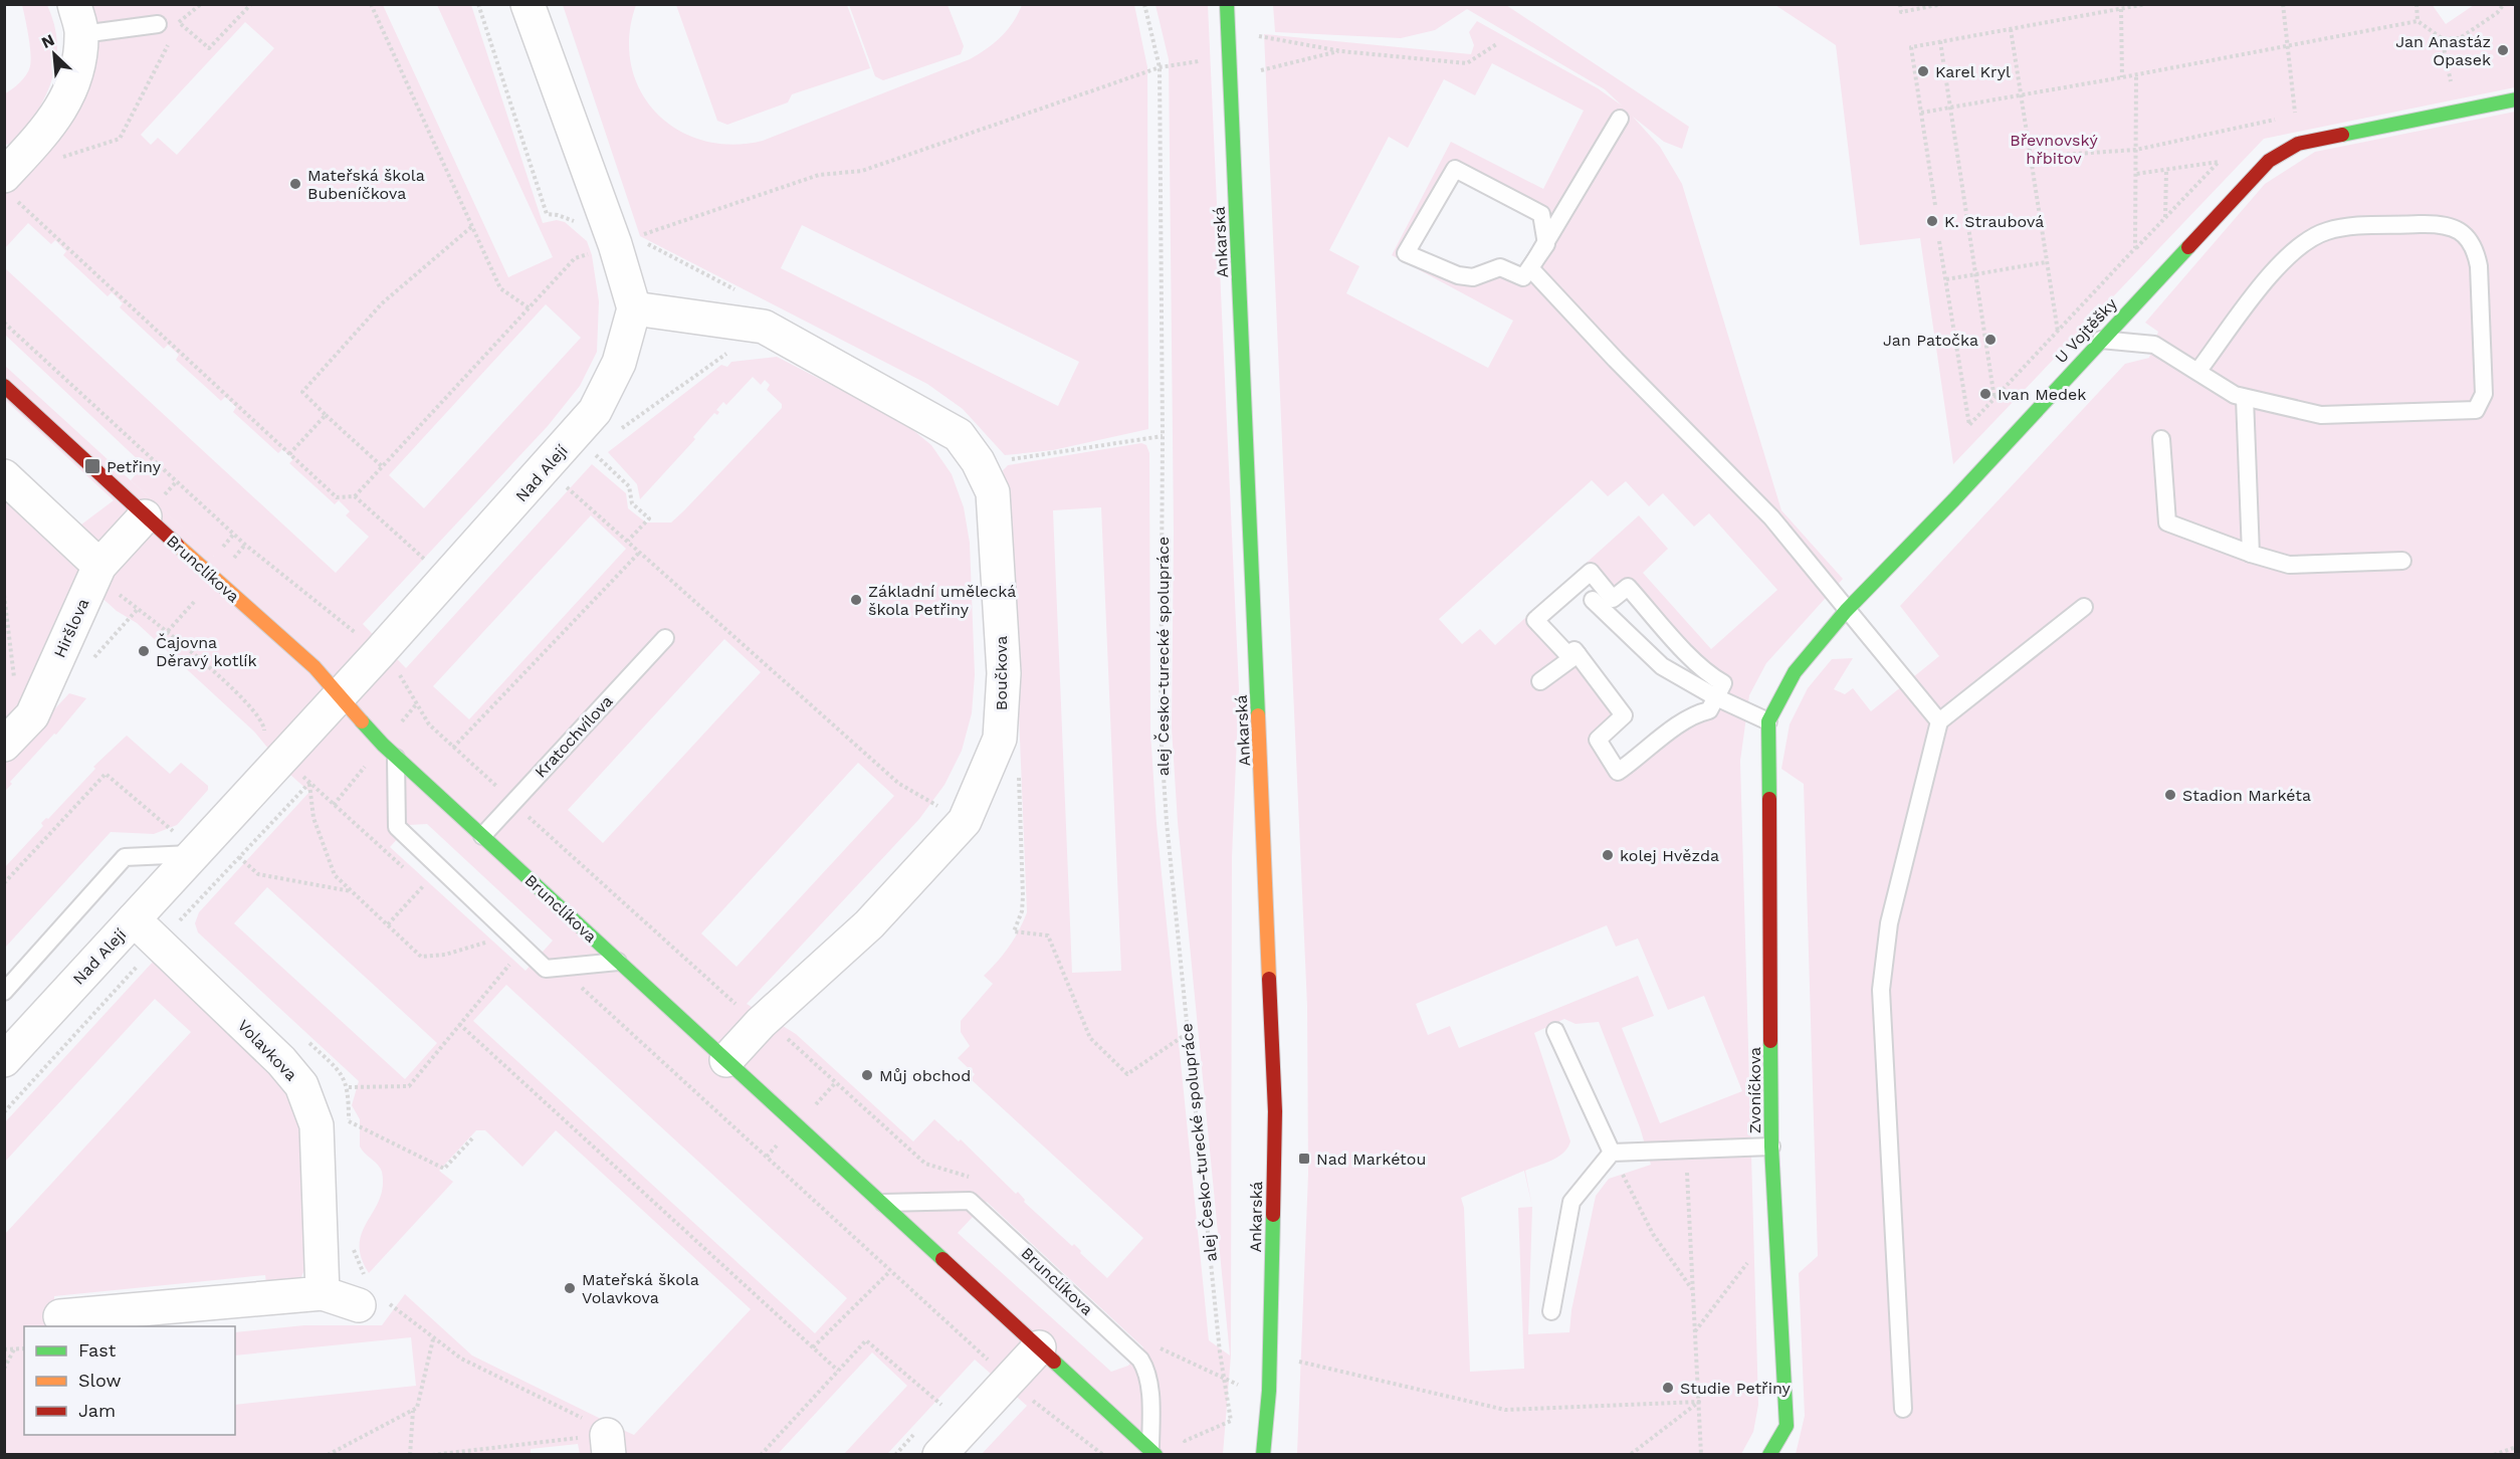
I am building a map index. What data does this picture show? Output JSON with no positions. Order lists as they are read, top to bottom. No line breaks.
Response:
{"streets":{"street":["Ankarská","U Vojtěšky","Nad Alejí","Brunclíkova","Hiršlova","Boučkova","Volavkova","Zvoníčkova"],"lane":["Kratochvílova"],"path":["alej Česko-turecké spolupráce"]},"crossings":[["U Vojtěšky","Zvoníčkova"],["Nad Alejí","Brunclíkova"],["Nad Alejí","Boučkova"],["Nad Alejí","Volavkova"],["Brunclíkova","Hiršlova"],["Brunclíkova","Boučkova"],["Brunclíkova","Kratochvílova"]],"parks":["Břevnovský hřbitov"],"places":{"other":["Jan Anastáz Opasek","Karel Kryl","Mateřská škola Bubeníčkova","K. Straubová","Jan Patočka","Ivan Medek","Základní umělecká škola Petřiny","Čajovna Děravý kotlík","Stadion Markéta","kolej Hvězda","Můj obchod","Mateřská škola Volavkova","Studie Petřiny"],"transit":["Petřiny","Nad Markétou"]},"legend":["Fast","Slow","Jam"],"north":"top left"}
